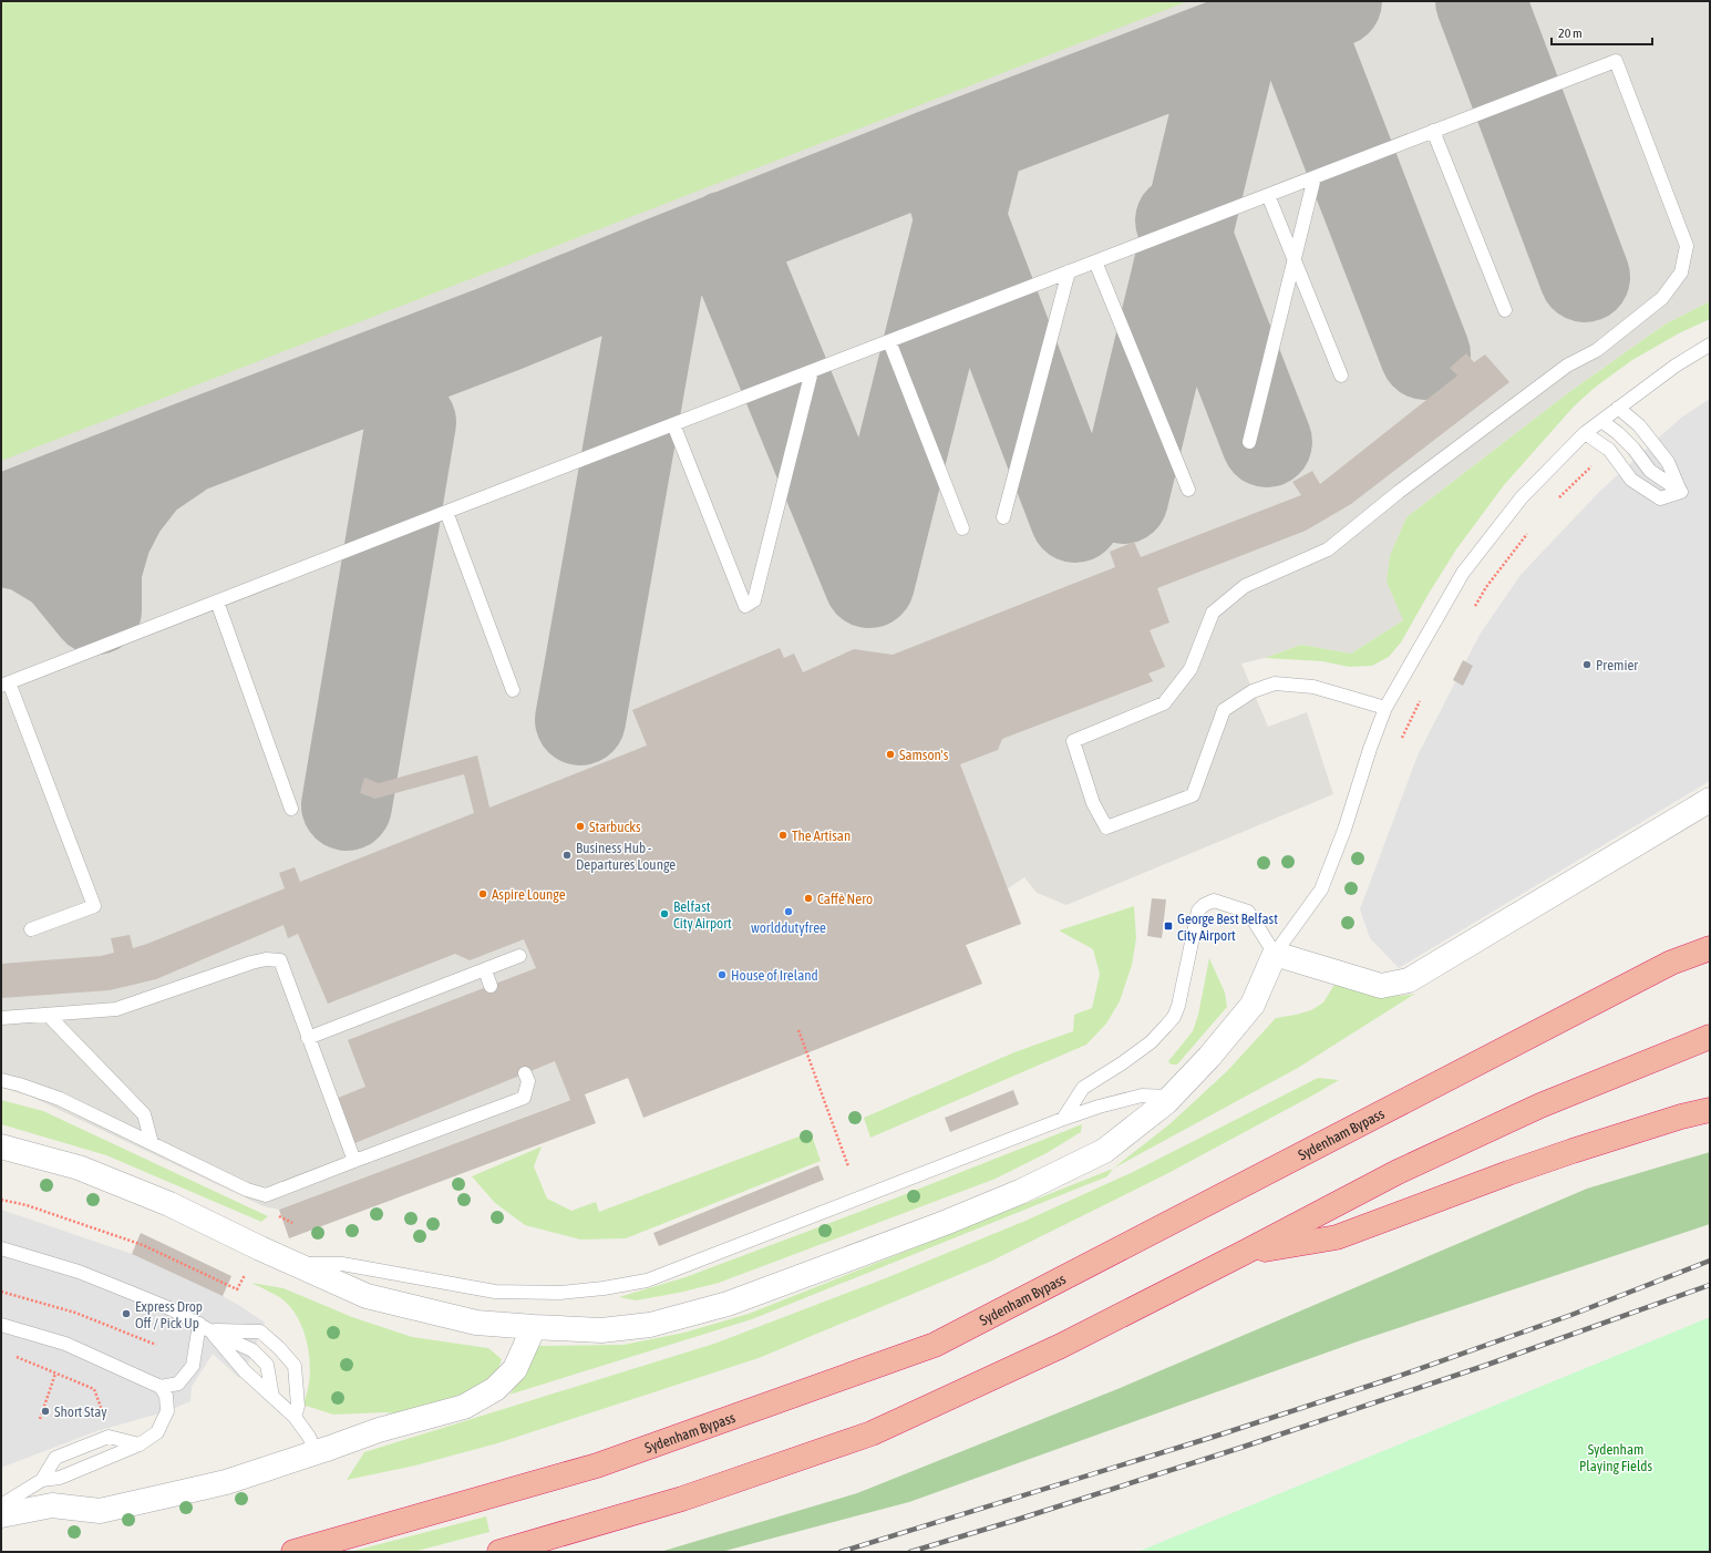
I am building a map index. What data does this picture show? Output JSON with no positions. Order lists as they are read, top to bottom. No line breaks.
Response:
{"streets":{"highway":["Sydenham Bypass"]},"parks":["Sydenham Playing Fields"],"places":{"other":["Premier","Samson's","Starbucks","The Artisan","Business Hub - Departures Lounge","Aspire Lounge","Caffè Nero","worlddutyfree","Belfast City Airport","House of Ireland","Express Drop Off / Pick Up","Short Stay"],"transit":["George Best Belfast City Airport"]},"scale_bar":"20 m"}
